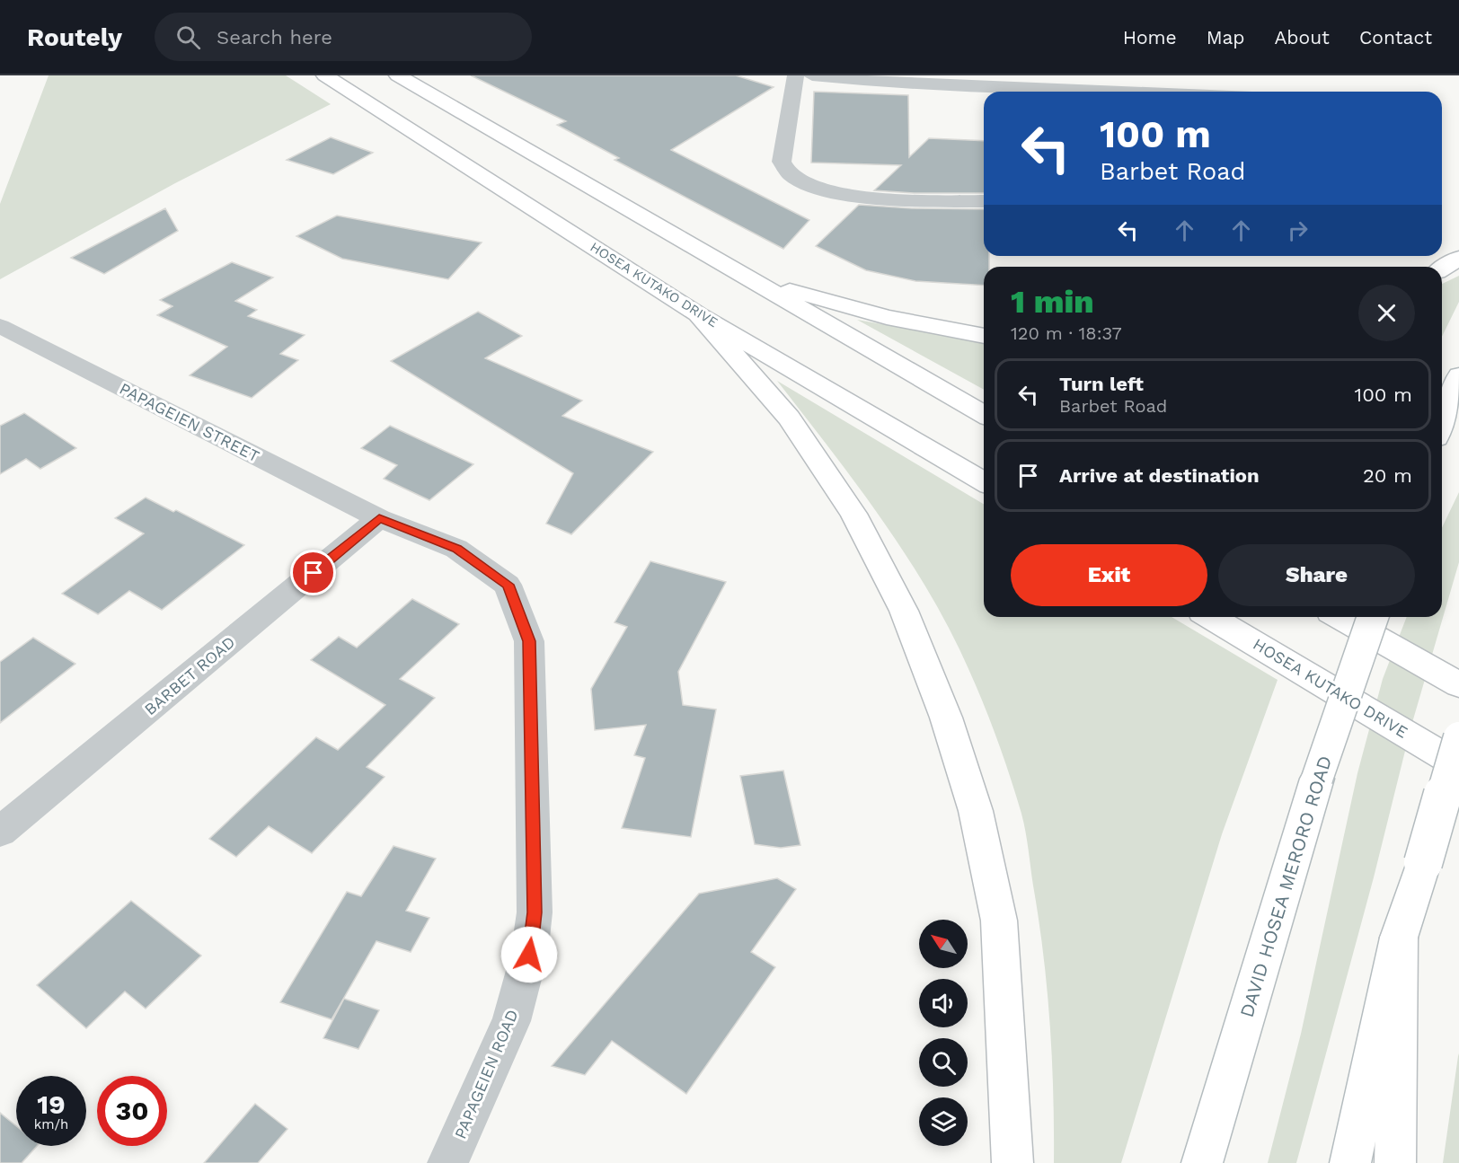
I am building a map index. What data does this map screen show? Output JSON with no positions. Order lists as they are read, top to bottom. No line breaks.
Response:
{"streets":{"main road":["HOSEA KUTAKO DRIVE","DAVID HOSEA MERORO ROAD"],"street":["PAPAGEIEN STREET","BARBET ROAD","PAPAGEIEN ROAD"]},"crossings":[["PAPAGEIEN STREET","BARBET ROAD"],["PAPAGEIEN STREET","PAPAGEIEN ROAD"],["BARBET ROAD","PAPAGEIEN ROAD"]],"north":"top left","page":{"header":"Routely","search":"Search here","nav":["Home","Map","About","Contact"],"turn":["100 m","Barbet Road"],"heading":["1 min","120 m · 18:37"],"list":[{"name":"Turn left","note":"Barbet Road","value":"100 m"},{"name":"Arrive at destination","value":"20 m"}],"buttons":["Exit","Share"],"speed":"19 km/h","limit":"30"}}
